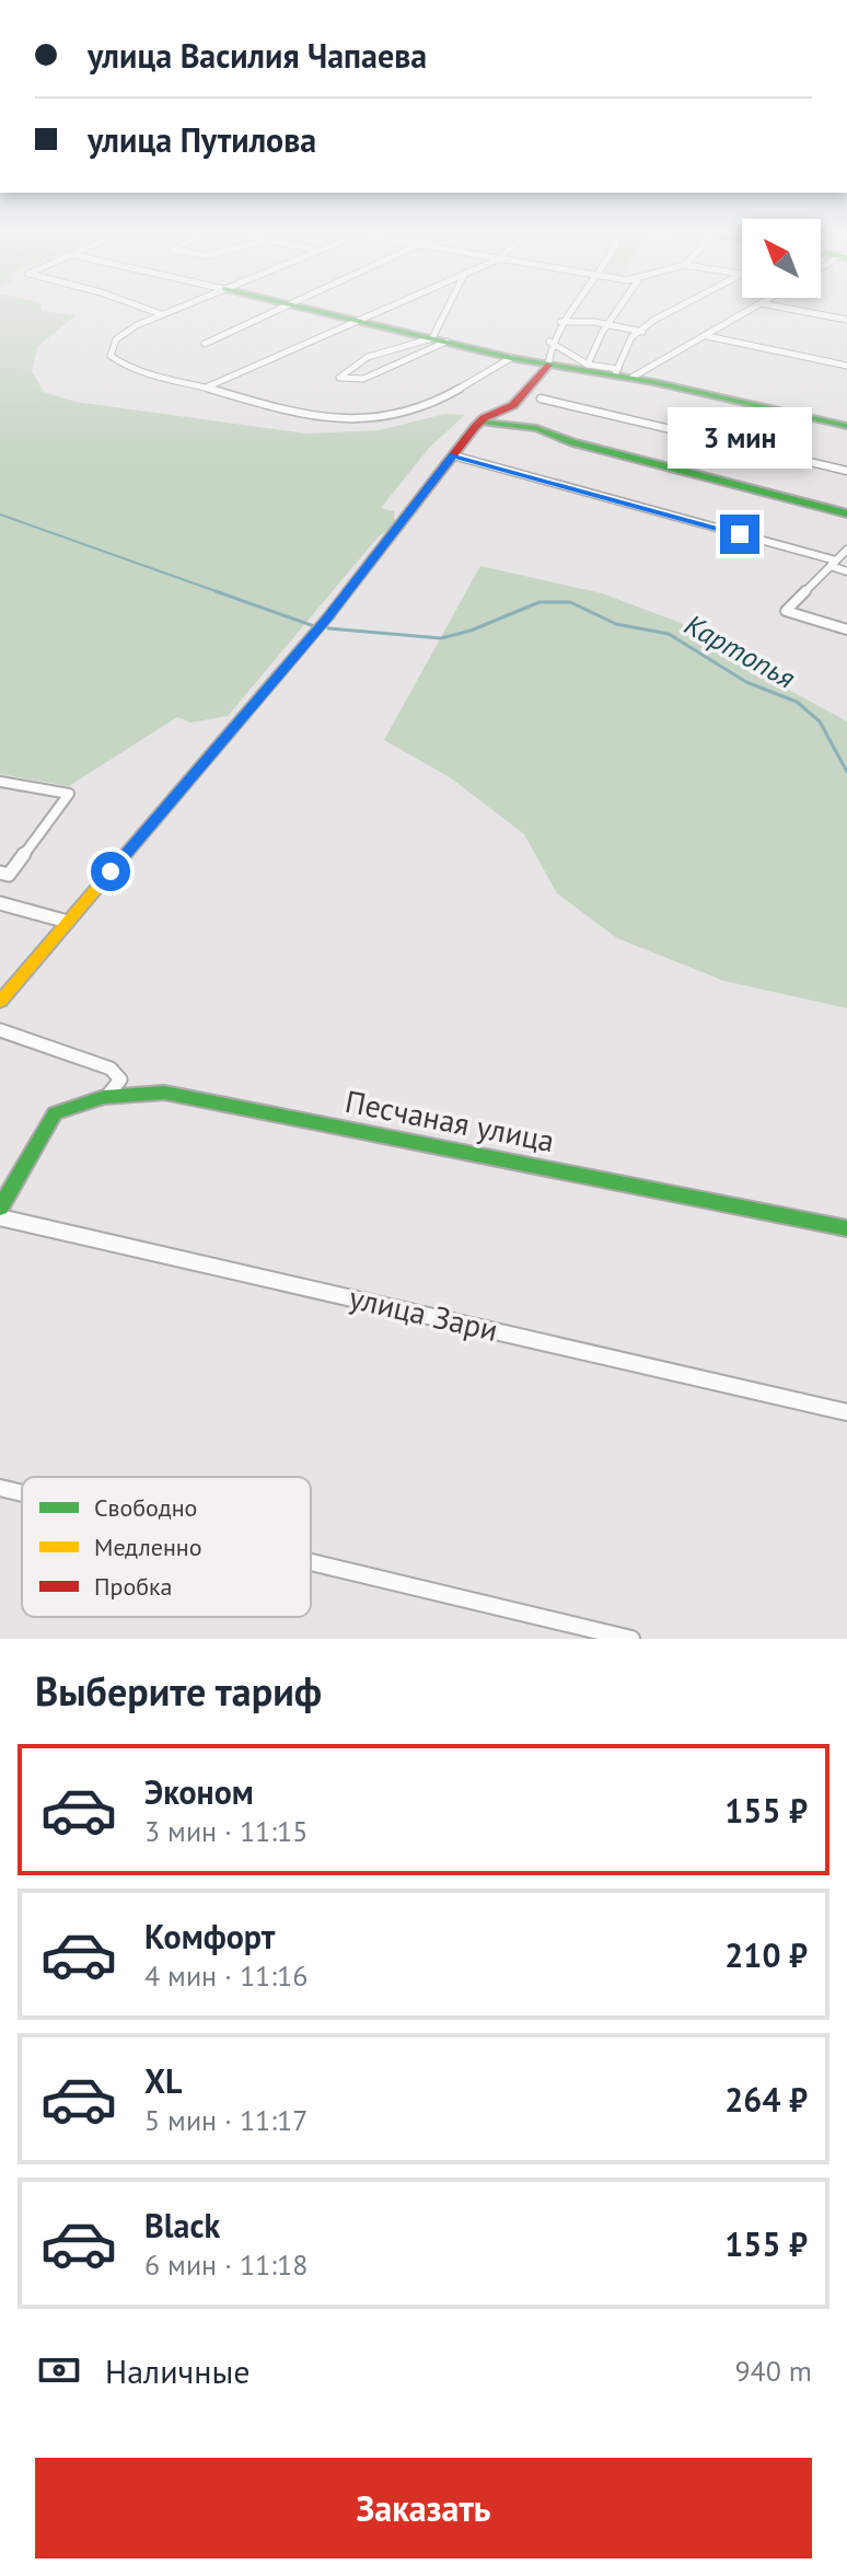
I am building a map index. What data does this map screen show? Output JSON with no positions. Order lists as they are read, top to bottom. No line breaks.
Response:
{"streets":{"street":["Песчаная улица","улица Зари"]},"water":["Картопья"],"legend":["Свободно","Медленно","Пробка"],"north":"top left","page":{"banner":["улица Василия Чапаева","улица Путилова"],"bubble":"3 мин","heading":"Выберите тариф","list":[{"name":"Эконом","note":"3 мин · 11:15","value":"155 ₽"},{"name":"Комфорт","note":"4 мин · 11:16","value":"210 ₽"},{"name":"XL","note":"5 мин · 11:17","value":"264 ₽"},{"name":"Black","note":"6 мин · 11:18","value":"155 ₽"}],"pay":["Наличные","940 m"],"buttons":"Заказать"}}
